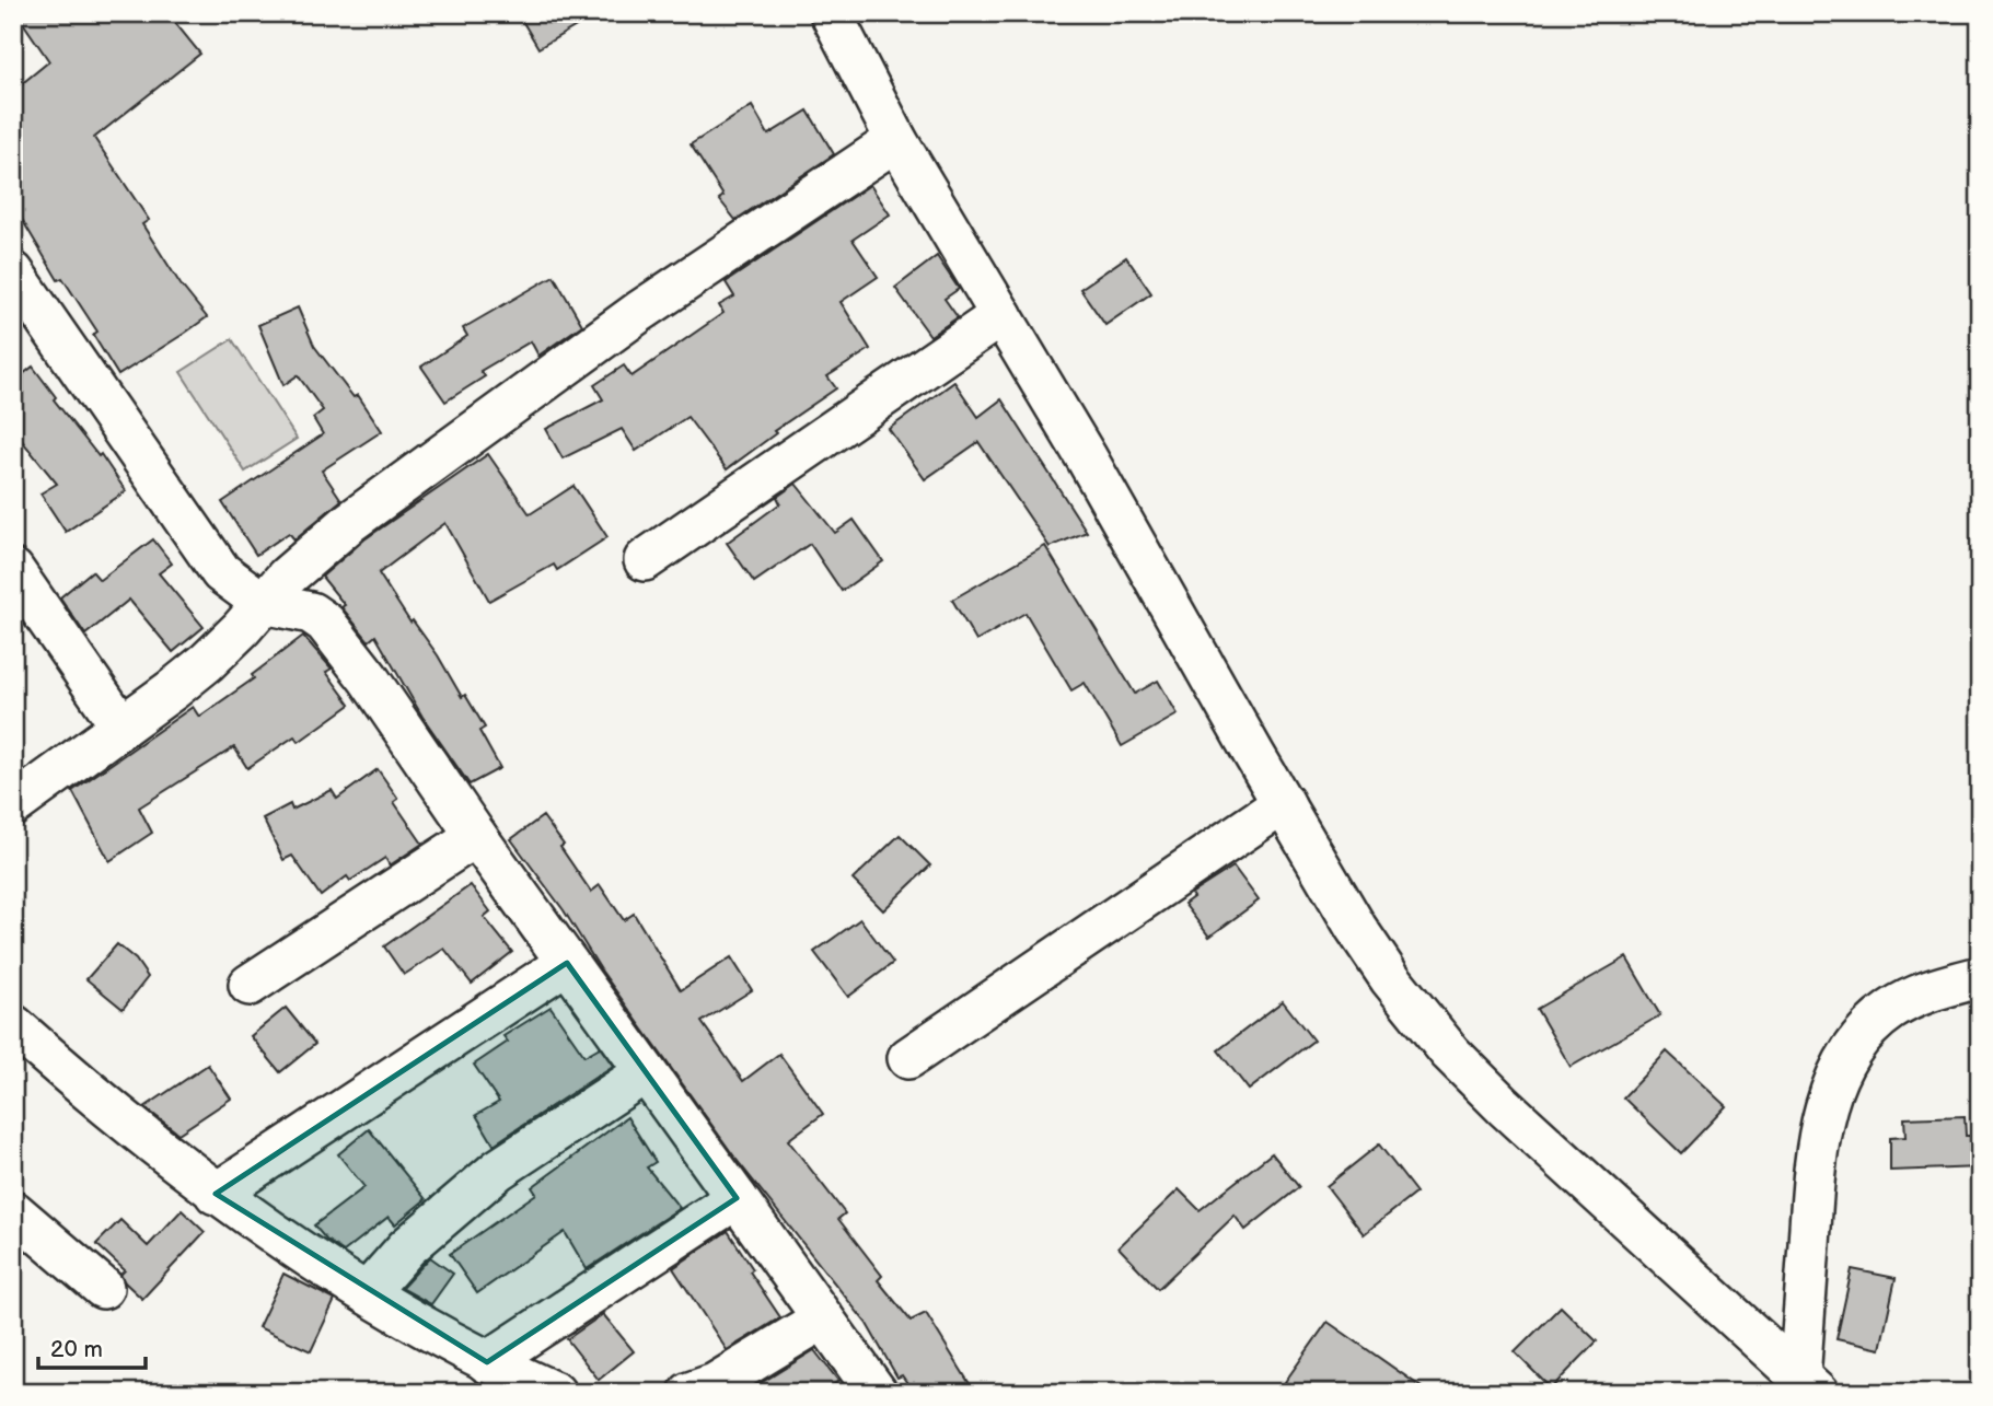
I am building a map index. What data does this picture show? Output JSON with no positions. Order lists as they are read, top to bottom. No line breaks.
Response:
{"scale_bar":"20 m"}
